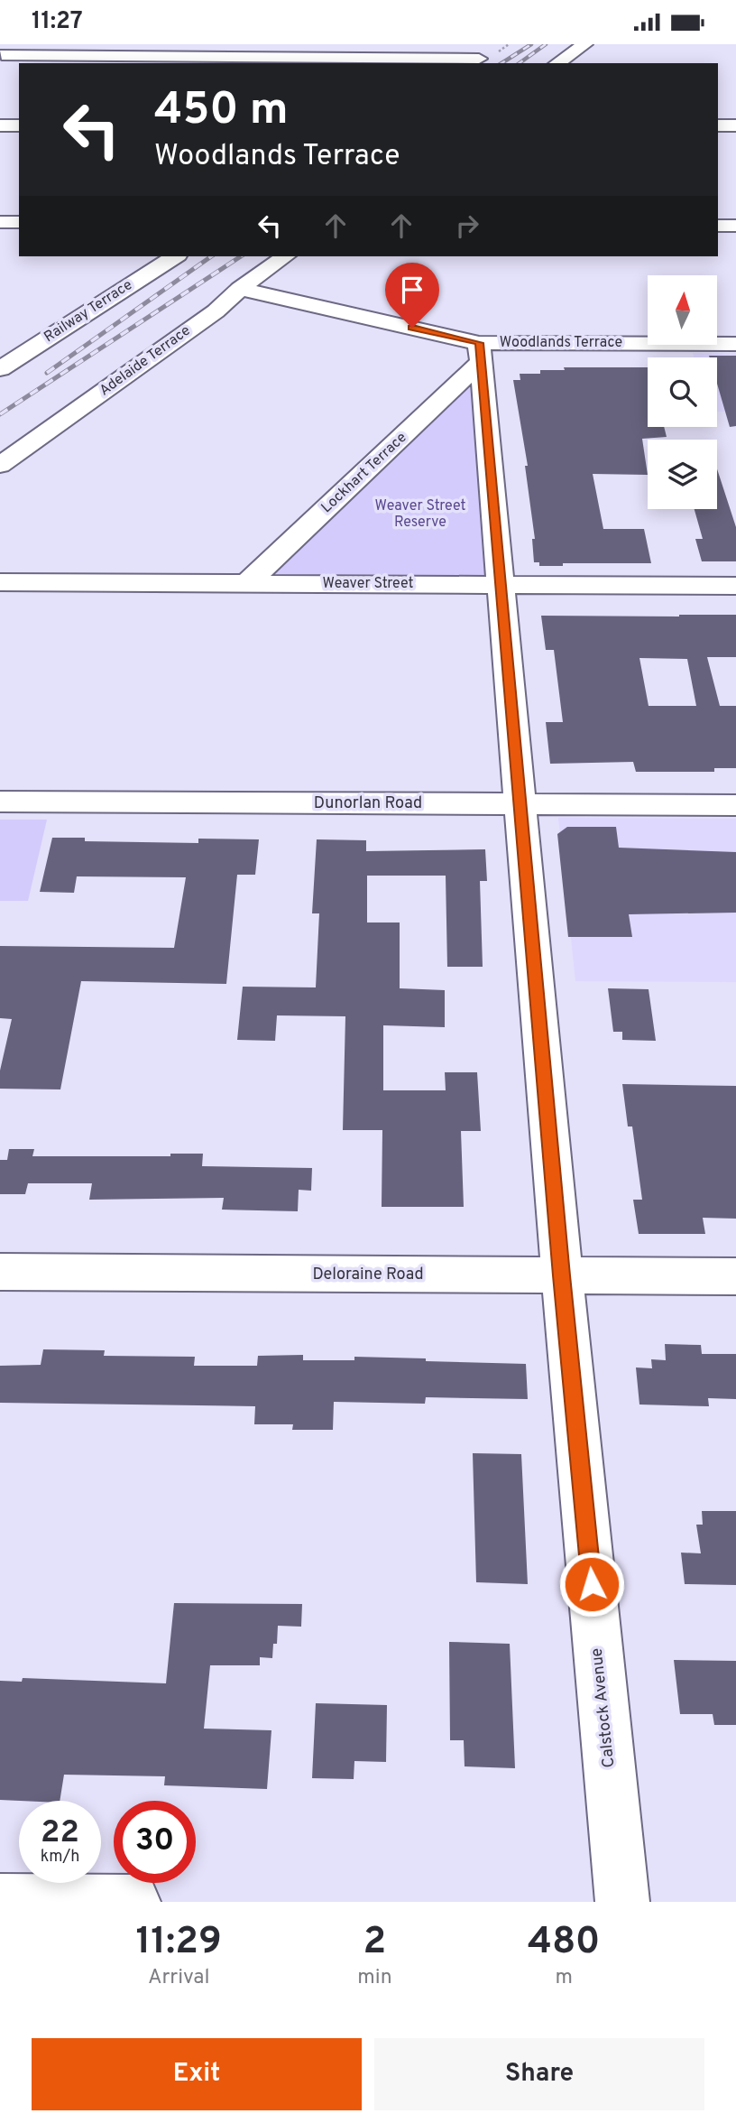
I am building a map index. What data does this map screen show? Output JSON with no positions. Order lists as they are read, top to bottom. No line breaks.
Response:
{"streets":{"street":["Railway Terrace","Woodlands Terrace","Adelaide Terrace","Lockhart Terrace","Weaver Street","Dunorlan Road","Deloraine Road","Calstock Avenue"]},"crossings":[["Woodlands Terrace","Adelaide Terrace"],["Woodlands Terrace","Lockhart Terrace"],["Woodlands Terrace","Calstock Avenue"],["Lockhart Terrace","Weaver Street"],["Lockhart Terrace","Calstock Avenue"],["Weaver Street","Calstock Avenue"],["Dunorlan Road","Calstock Avenue"],["Deloraine Road","Calstock Avenue"]],"parks":["Weaver Street Reserve"],"north":"top","page":{"status":"11:27","turn":["450 m","Woodlands Terrace"],"speed":"22 km/h","limit":"30","eta":["11:29","Arrival","2","min","480","m"],"buttons":["Exit","Share"]}}
